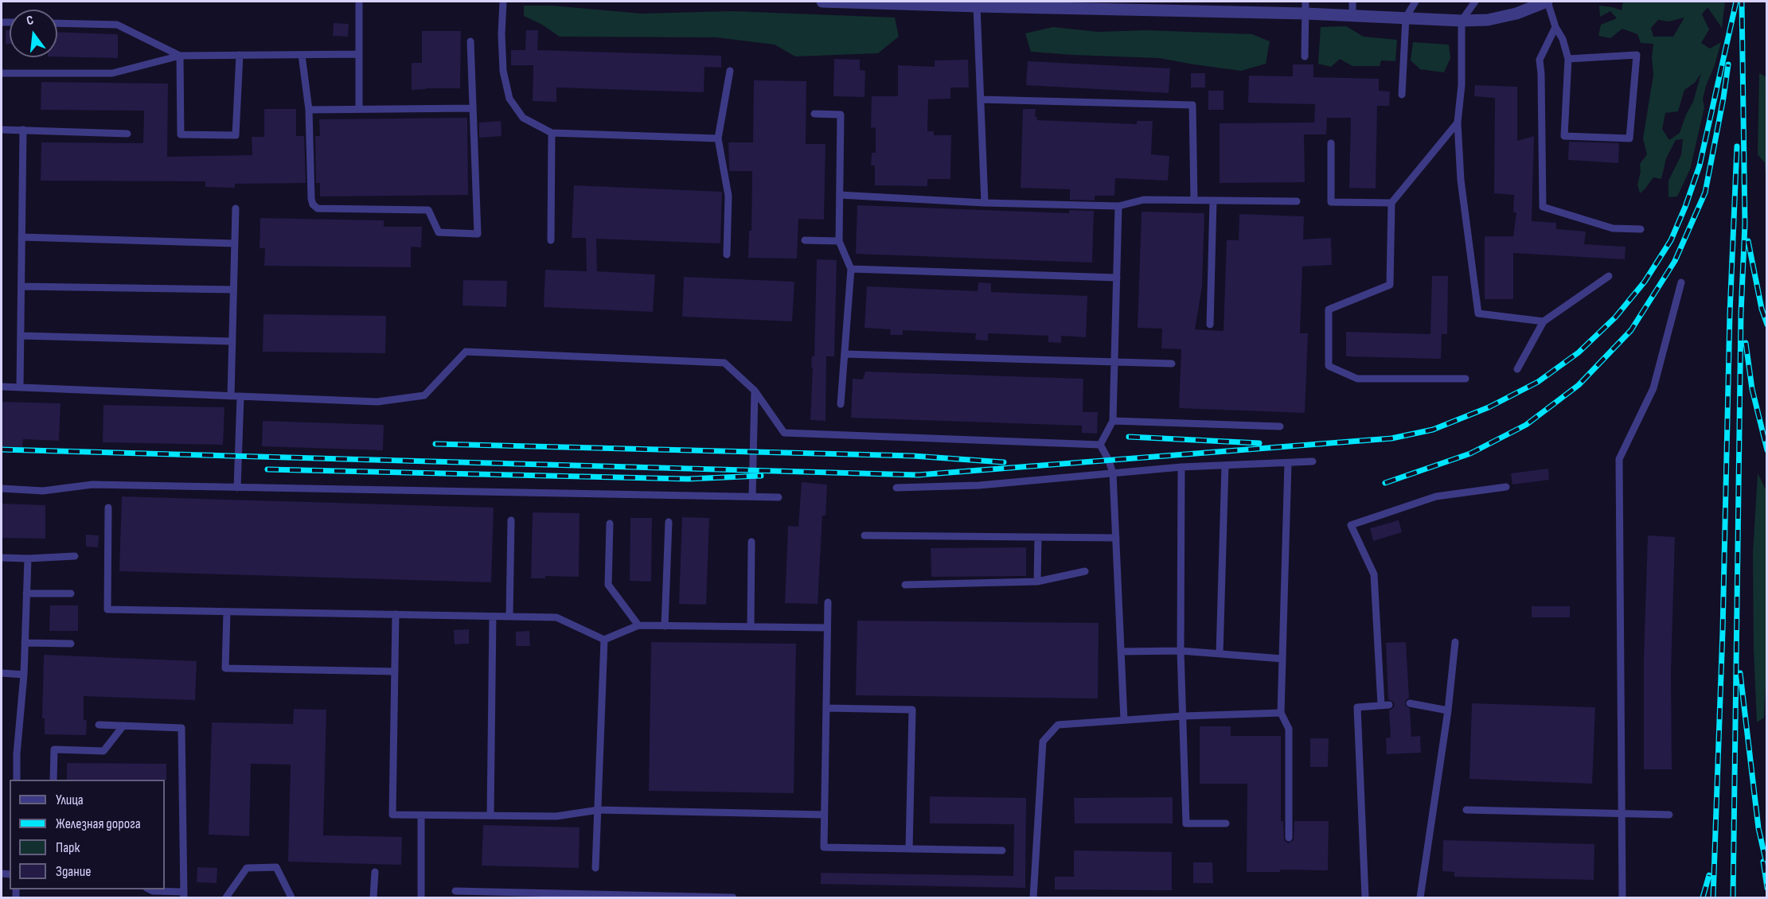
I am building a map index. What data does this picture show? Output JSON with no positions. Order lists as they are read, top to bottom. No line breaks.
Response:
{"legend":["Улица","Железная дорога","Парк","Здание"],"north":"top"}
